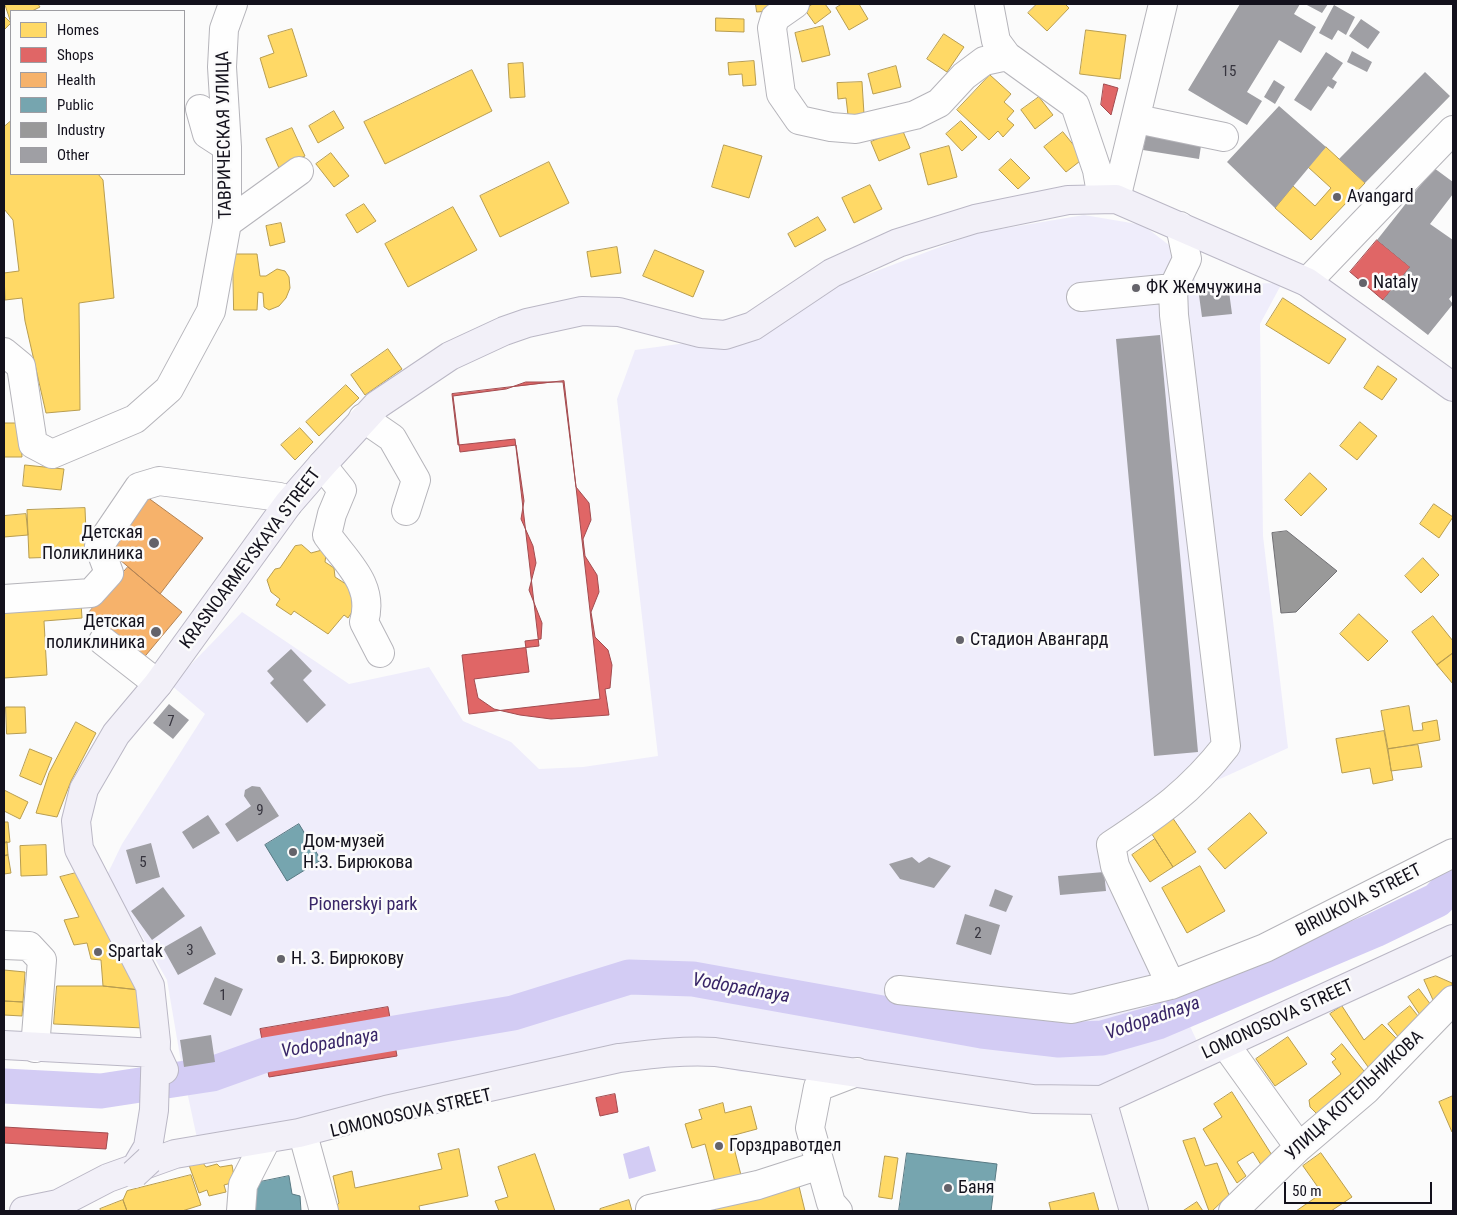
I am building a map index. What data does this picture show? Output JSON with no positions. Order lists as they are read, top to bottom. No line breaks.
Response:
{"streets":{"main road":["KRASNOARMEYSKAYA STREET","LOMONOSOVA STREET"],"street":["ТАВРИЧЕСКАЯ УЛИЦА","BIRIUKOVA STREET","УЛИЦА КОТЕЛЬНИКОВА"]},"water":["Vodopadnaya"],"parks":["Pionerskyi park"],"places":["Avangard","Nataly","ФК Жемчужина","Детская Поликлиника","Детская поликлиника","Стадион Авангард","Дом-музей Н.З. Бирюкова","Spartak","Н. З. Бирюкову","Горздравотдел","Баня"],"house_numbers":["15","7","9","5","2","3","1"],"legend":["Homes","Shops","Health","Public","Industry","Other"],"scale_bar":"50 m"}
